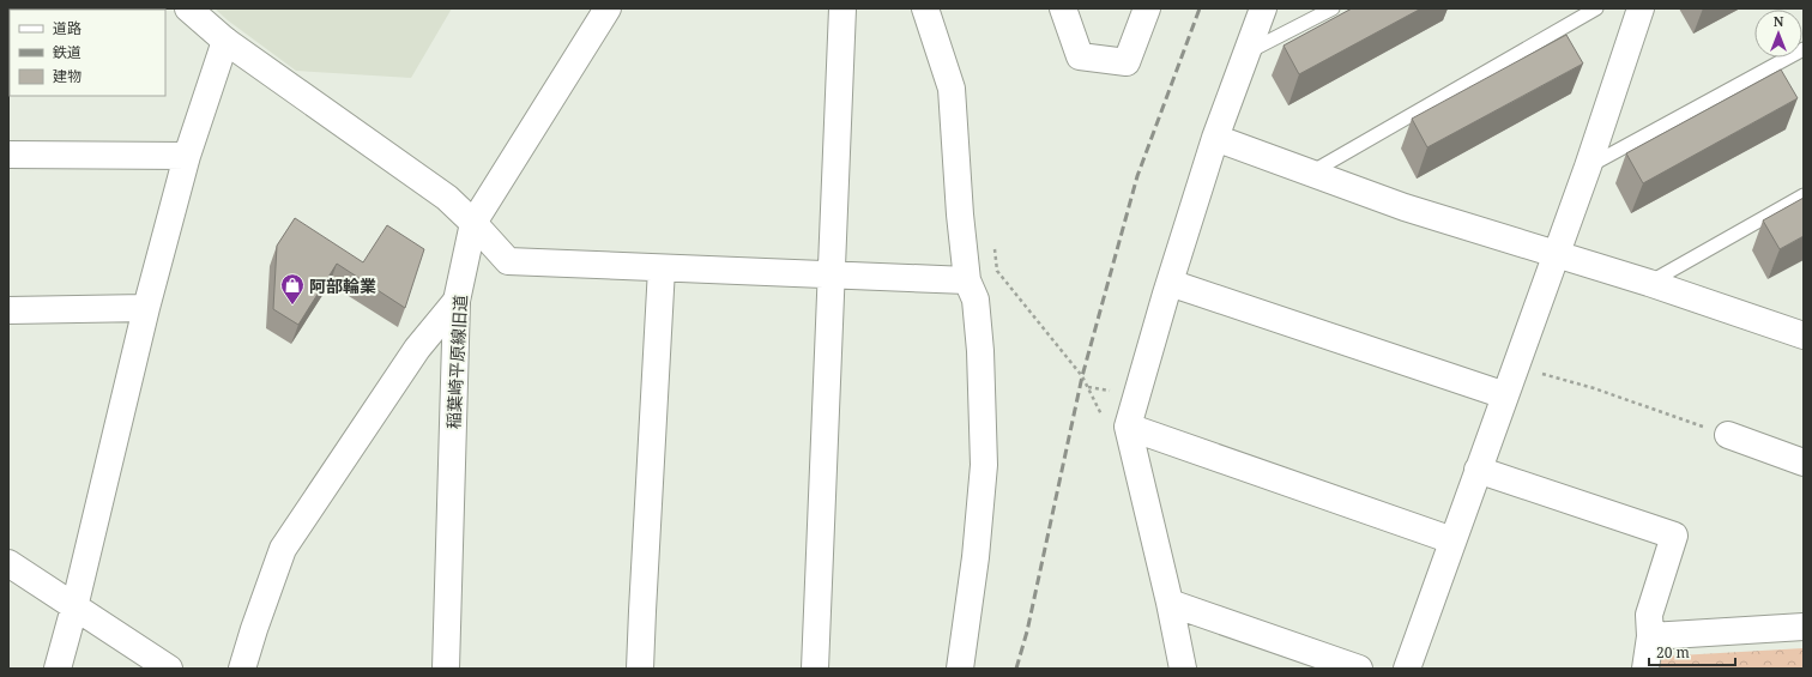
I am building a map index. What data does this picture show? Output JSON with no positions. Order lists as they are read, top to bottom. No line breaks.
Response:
{"streets":{"street":["稲葉崎平原線旧道"]},"places":{"shop":["阿部輪業"]},"legend":["道路","鉄道","建物"],"scale_bar":"20 m","north":"top"}
